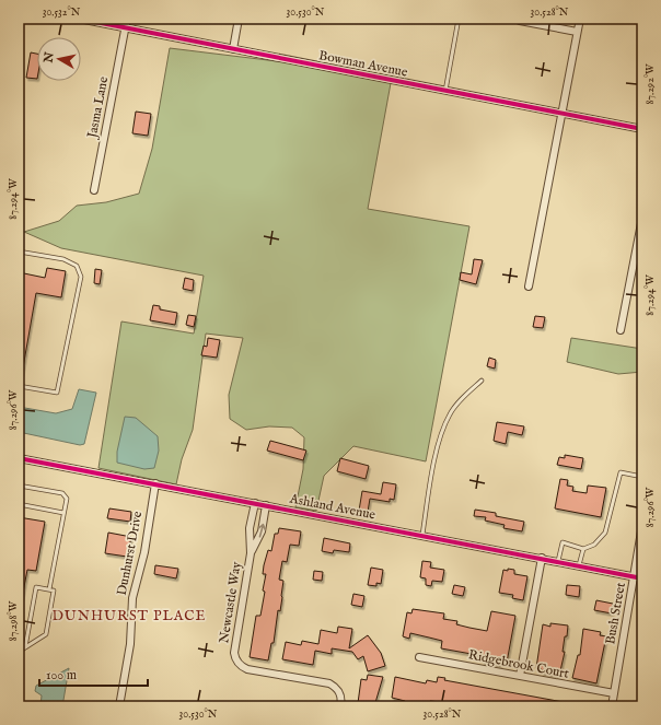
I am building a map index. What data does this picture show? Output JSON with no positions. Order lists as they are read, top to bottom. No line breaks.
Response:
{"streets":{"street":["Bowman Avenue","Jasma Lane","Ashland Avenue","Dunhurst Drive","Newcastle Way","Bush Street","Ridgebrook Court"]},"crossings":[["Bowman Avenue","Jasma Lane"],["Ashland Avenue","Dunhurst Drive"],["Ashland Avenue","Newcastle Way"],["Ashland Avenue","Bush Street"],["Bush Street","Ridgebrook Court"]],"districts":["DUNHURST PLACE"],"scale_bar":"100 m","north":"left","coordinates":["30.532°N","30.530°N","30.528°N","87.292°W","87.294°W","87.296°W","87.298°W"]}
